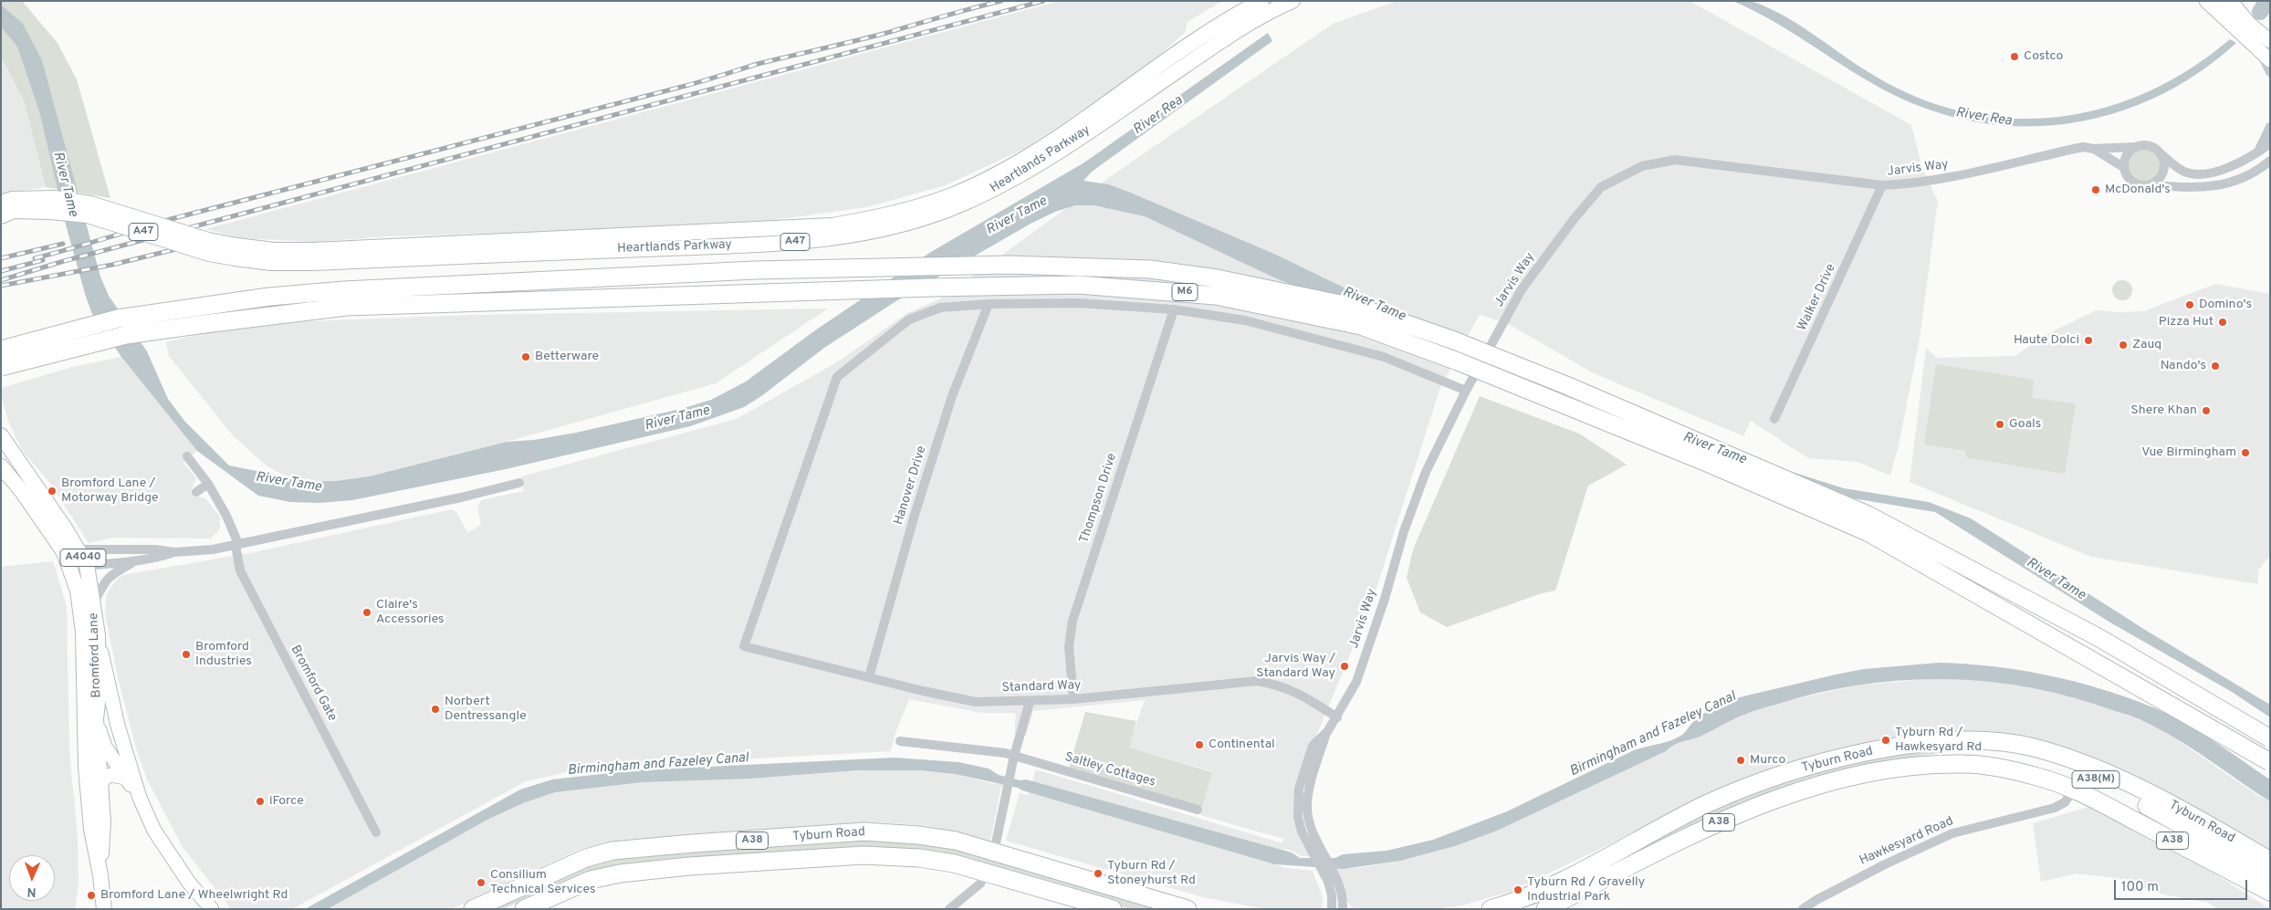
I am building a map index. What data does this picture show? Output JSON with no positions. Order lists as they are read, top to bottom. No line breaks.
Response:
{"streets":{"highway":["M6","Tyburn Road","A38(M)","A38"],"main road":["Heartlands Parkway","A47","A4040","Bromford Lane"],"street":["Jarvis Way","Walker Drive","Hanover Drive","Thompson Drive","Bromford Gate","Standard Way","Saltley Cottages","Hawkesyard Road"]},"crossings":[["Jarvis Way","Walker Drive"],["Jarvis Way","Standard Way"],["Hanover Drive","Standard Way"],["Thompson Drive","Standard Way"],["Tyburn Road","A38(M)"],["Tyburn Road","Hawkesyard Road"]],"water":["River Rea","River Tame","Birmingham and Fazeley Canal"],"places":["Costco","McDonald's","Domino's","Pizza Hut","Haute Dolci","Zauq","Betterware","Nando's","Shere Khan","Goals","Vue Birmingham","Bromford Lane / Motorway Bridge","Claire's Accessories","Bromford Industries","Jarvis Way / Standard Way","Norbert Dentressangle","Tyburn Rd / Hawkesyard Rd","Continental","Murco","iForce","Tyburn Rd / Stoneyhurst Rd","Consilium Technical Services","Tyburn Rd / Gravelly Industrial Park","Bromford Lane / Wheelwright Rd"],"scale_bar":"100 m","north":"bottom"}
